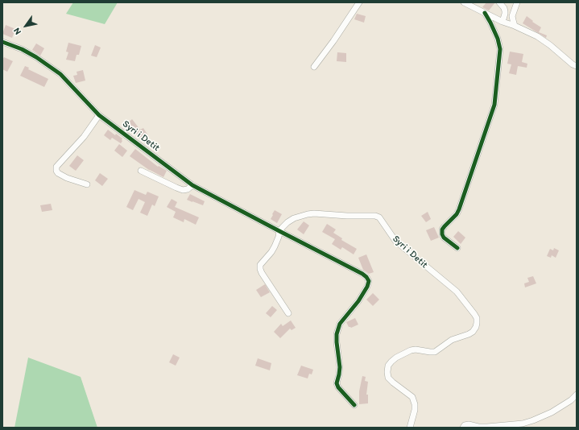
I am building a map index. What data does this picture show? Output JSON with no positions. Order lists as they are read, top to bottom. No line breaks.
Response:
{"streets":{"street":["Syri i Detit"]},"north":"bottom left"}
